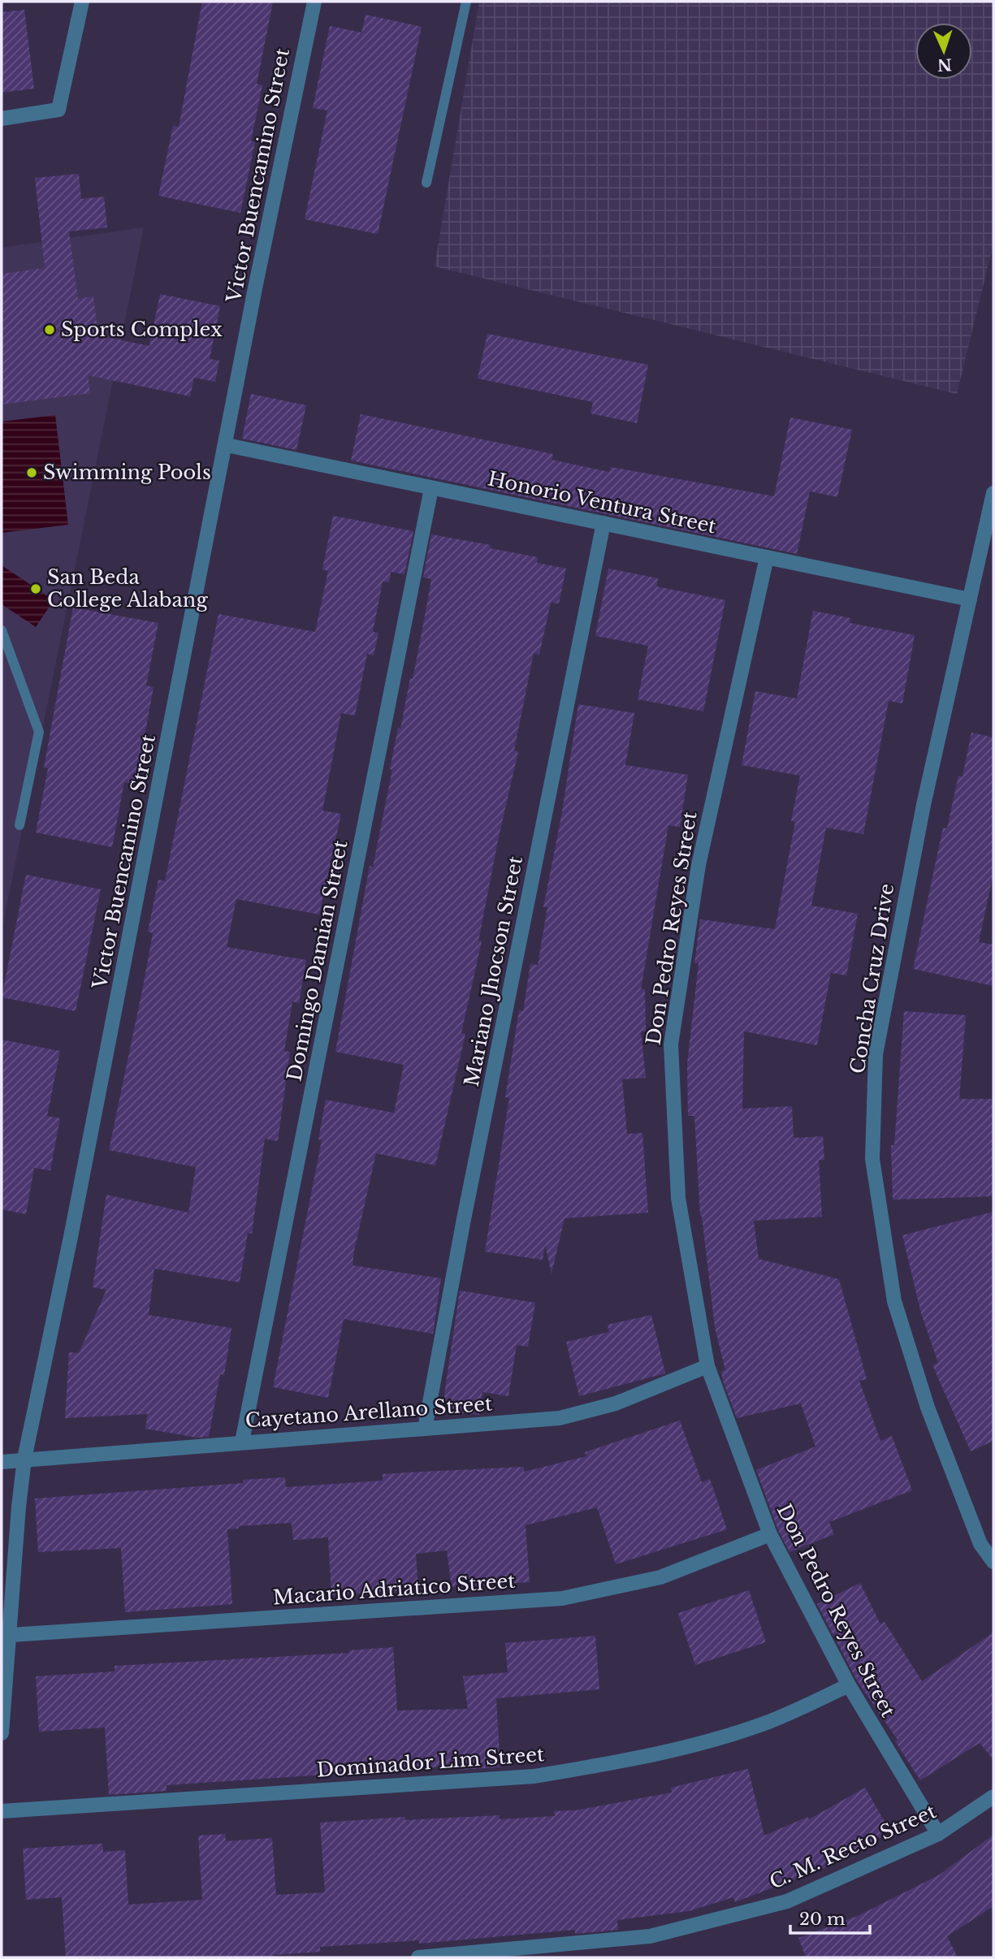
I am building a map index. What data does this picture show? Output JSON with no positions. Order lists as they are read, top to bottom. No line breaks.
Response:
{"streets":{"street":["Victor Buencamino Street","Honorio Ventura Street","Don Pedro Reyes Street","Domingo Damian Street","Mariano Jhocson Street","Concha Cruz Drive","Cayetano Arellano Street","Macario Adriatico Street","Dominador Lim Street","C. M. Recto Street"]},"crossings":[["Victor Buencamino Street","Honorio Ventura Street"],["Victor Buencamino Street","Cayetano Arellano Street"],["Victor Buencamino Street","Macario Adriatico Street"],["Honorio Ventura Street","Don Pedro Reyes Street"],["Honorio Ventura Street","Domingo Damian Street"],["Honorio Ventura Street","Mariano Jhocson Street"],["Honorio Ventura Street","Concha Cruz Drive"],["Don Pedro Reyes Street","Cayetano Arellano Street"],["Don Pedro Reyes Street","Macario Adriatico Street"],["Don Pedro Reyes Street","Dominador Lim Street"],["Don Pedro Reyes Street","C. M. Recto Street"],["Domingo Damian Street","Cayetano Arellano Street"],["Mariano Jhocson Street","Cayetano Arellano Street"]],"places":["Sports Complex","Swimming Pools","San Beda College Alabang"],"scale_bar":"20 m","north":"bottom"}
